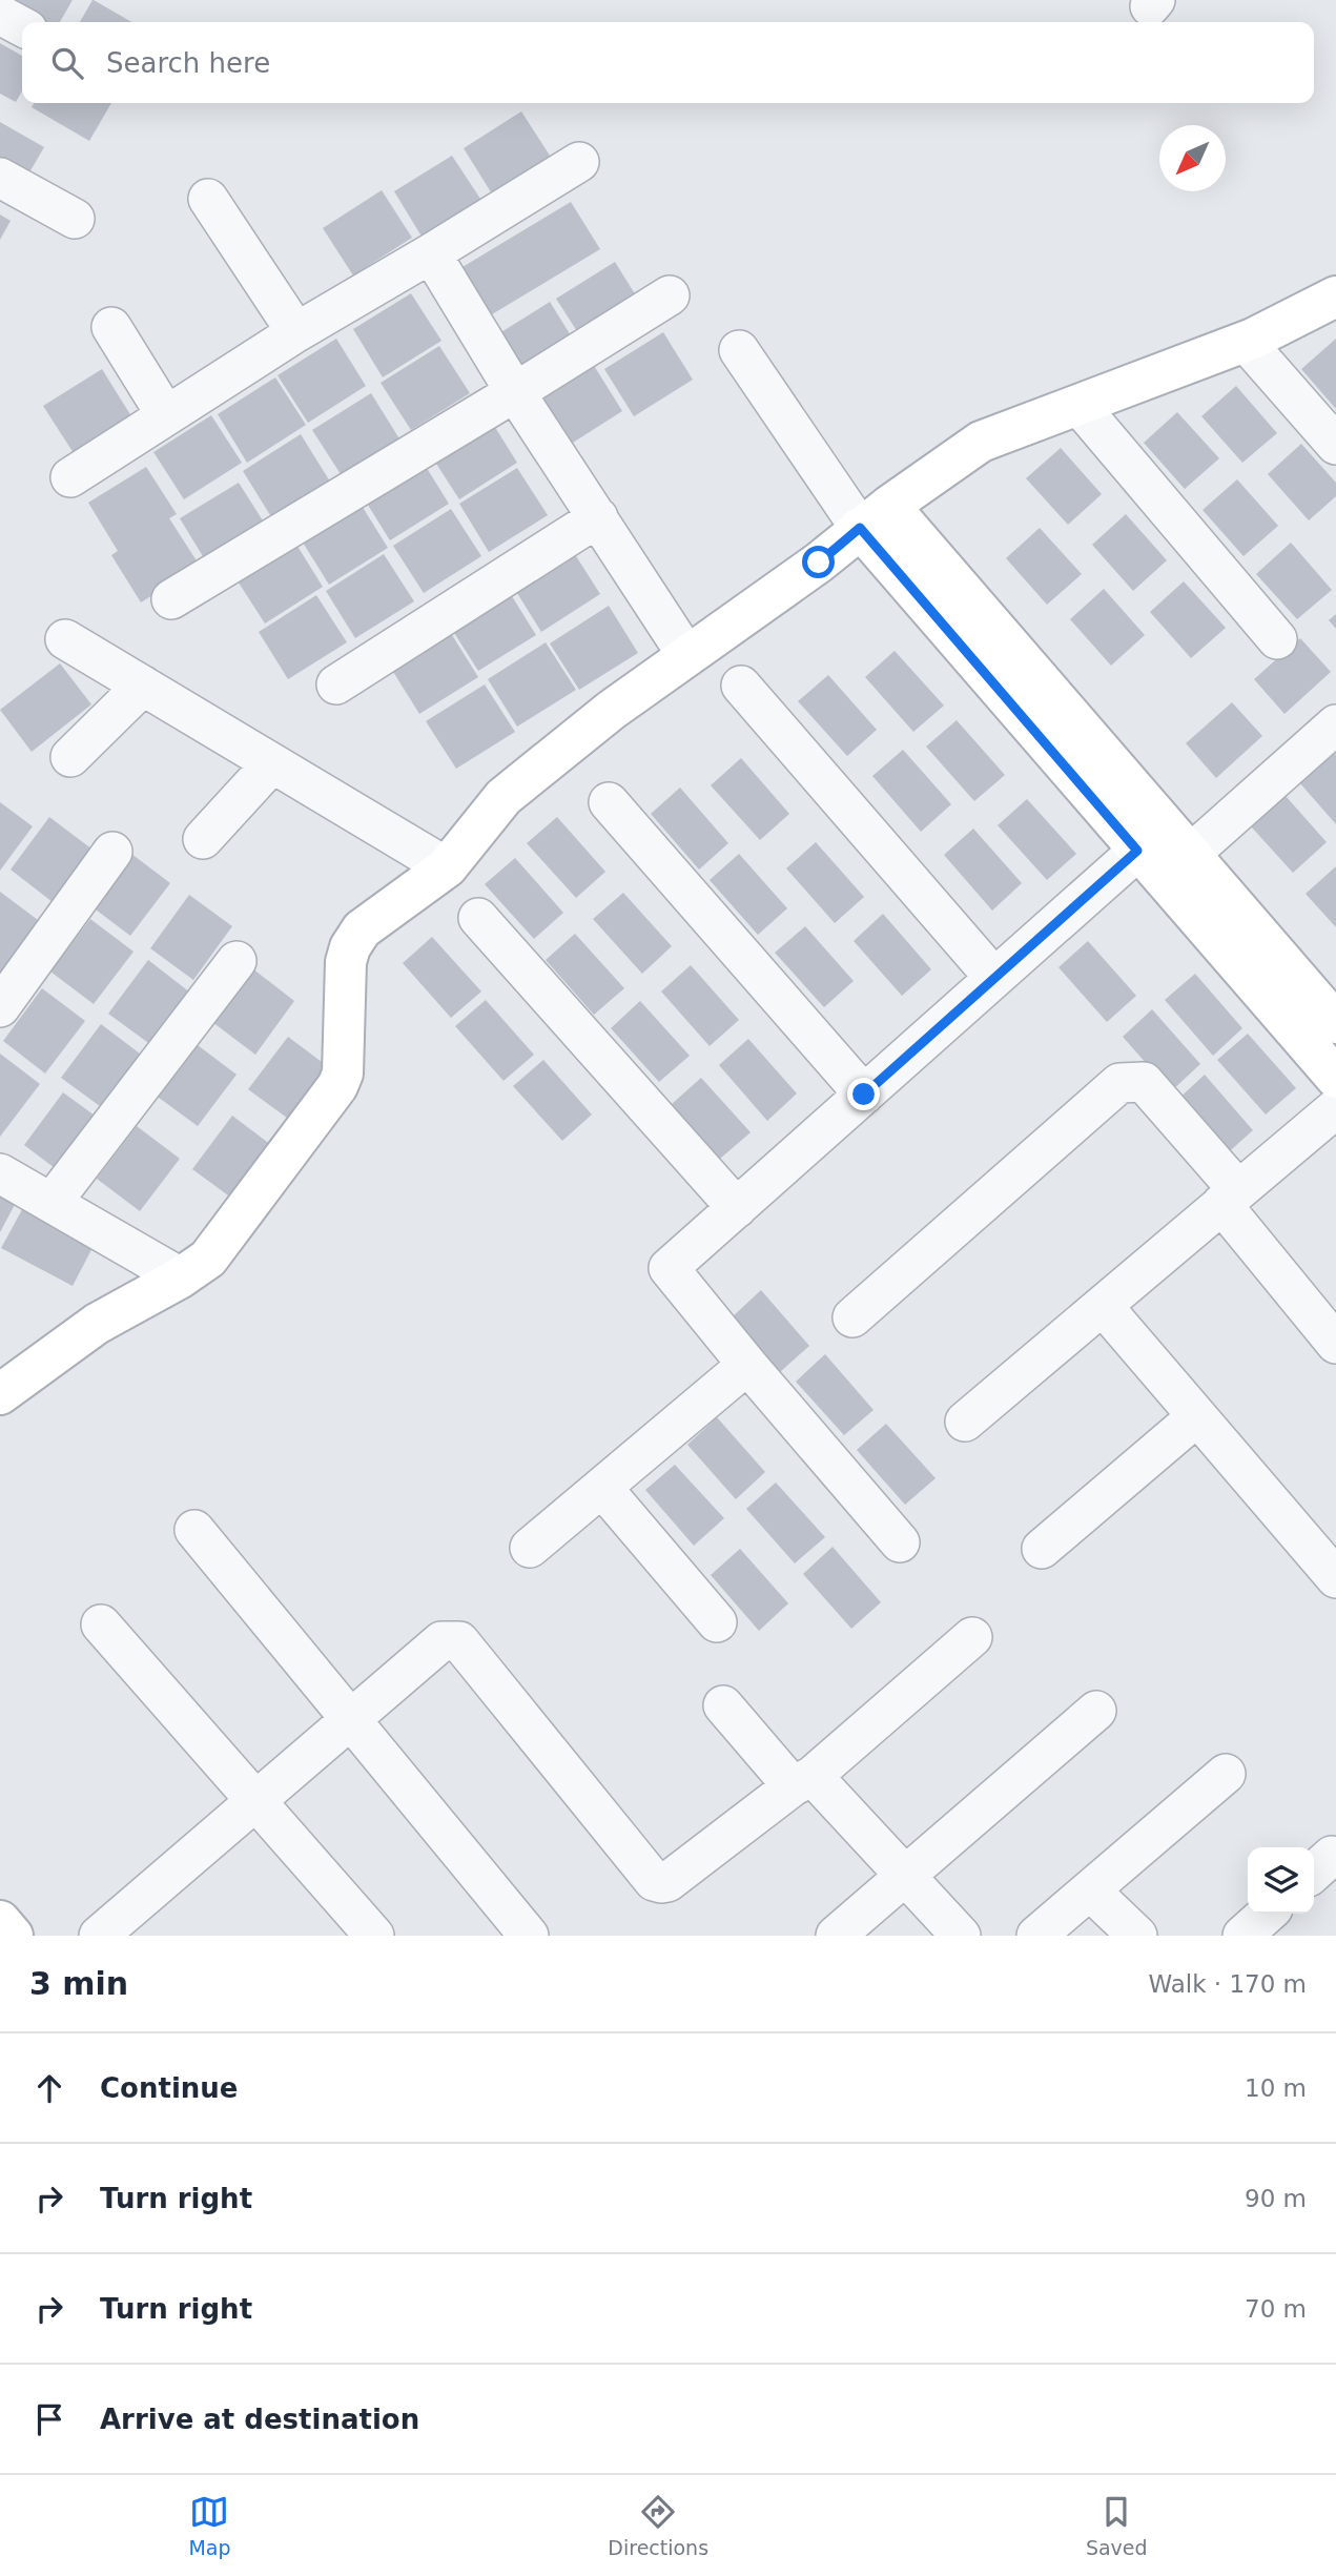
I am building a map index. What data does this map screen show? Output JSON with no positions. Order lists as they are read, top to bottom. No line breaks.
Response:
{"north":"bottom left","page":{"search":"Search here","heading":["3 min","Walk · 170 m"],"list":[["Continue","10 m"],["Turn right","90 m"],["Turn right","70 m"],"Arrive at destination"],"nav":["Map","Directions","Saved"]}}
